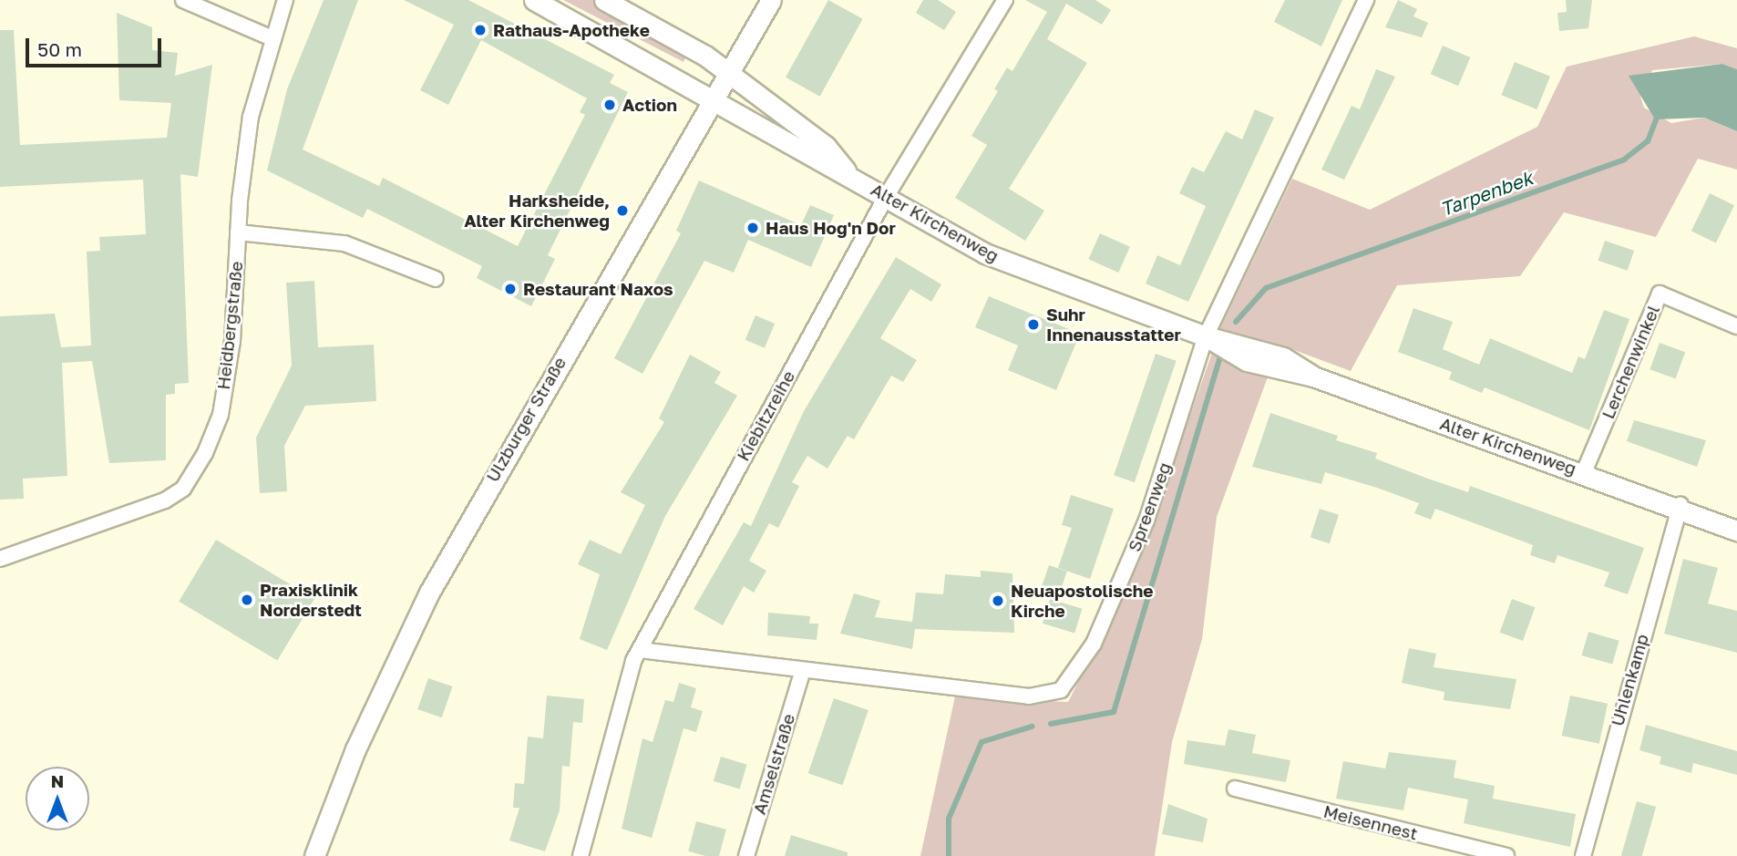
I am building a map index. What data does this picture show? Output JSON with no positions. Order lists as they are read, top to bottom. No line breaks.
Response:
{"streets":{"main road":["Alter Kirchenweg","Ulzburger Straße"],"street":["Heidbergstraße","Lerchenwinkel","Kiebitzreihe","Spreenweg","Uhlenkamp","Amselstraße","Meisennest"]},"crossings":[["Alter Kirchenweg","Lerchenwinkel"],["Alter Kirchenweg","Kiebitzreihe"],["Alter Kirchenweg","Ulzburger Straße"],["Alter Kirchenweg","Spreenweg"],["Alter Kirchenweg","Uhlenkamp"],["Kiebitzreihe","Spreenweg"],["Spreenweg","Amselstraße"]],"water":["Tarpenbek"],"places":["Rathaus-Apotheke","Action","Harksheide, Alter Kirchenweg","Haus Hog'n Dor","Restaurant Naxos","Suhr Innenausstatter","Praxisklinik Norderstedt","Neuapostolische Kirche"],"scale_bar":"50 m","north":"top"}
